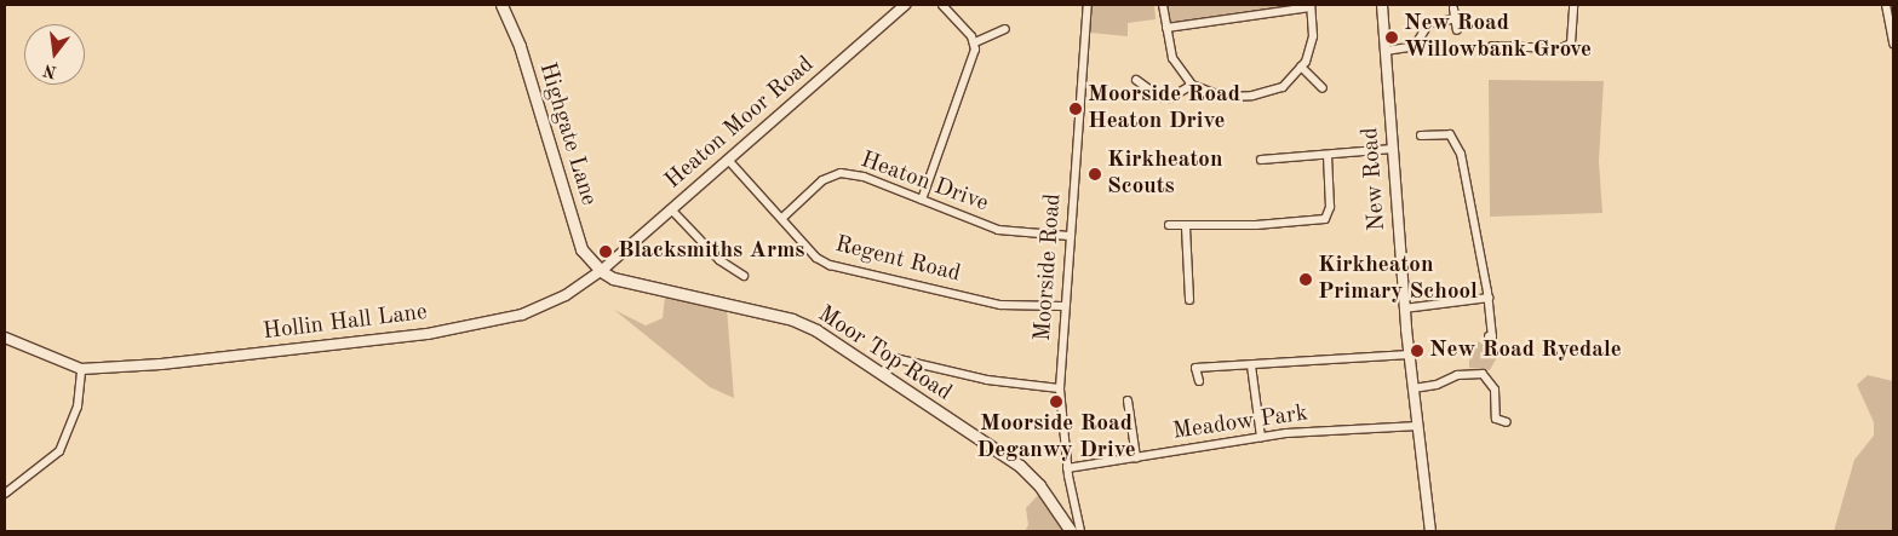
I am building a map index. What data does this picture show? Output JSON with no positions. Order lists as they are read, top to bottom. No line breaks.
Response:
{"streets":{"main road":["Highgate Lane","Moor Top Road"],"street":["Heaton Moor Road","New Road","Heaton Drive","Regent Road","Moorside Road","Hollin Hall Lane","Meadow Park"]},"crossings":[["Heaton Moor Road","Highgate Lane"],["Heaton Moor Road","Regent Road"],["Heaton Moor Road","Hollin Hall Lane"],["Heaton Moor Road","Moor Top Road"],["Highgate Lane","Hollin Hall Lane"],["Highgate Lane","Moor Top Road"],["New Road","Meadow Park"],["Heaton Drive","Regent Road"],["Heaton Drive","Moorside Road"],["Regent Road","Moorside Road"],["Moorside Road","Meadow Park"],["Hollin Hall Lane","Moor Top Road"]],"places":["New Road Willowbank Grove","Moorside Road Heaton Drive","Kirkheaton Scouts","Blacksmiths Arms","Kirkheaton Primary School","New Road Ryedale","Moorside Road Deganwy Drive"],"north":"bottom"}
